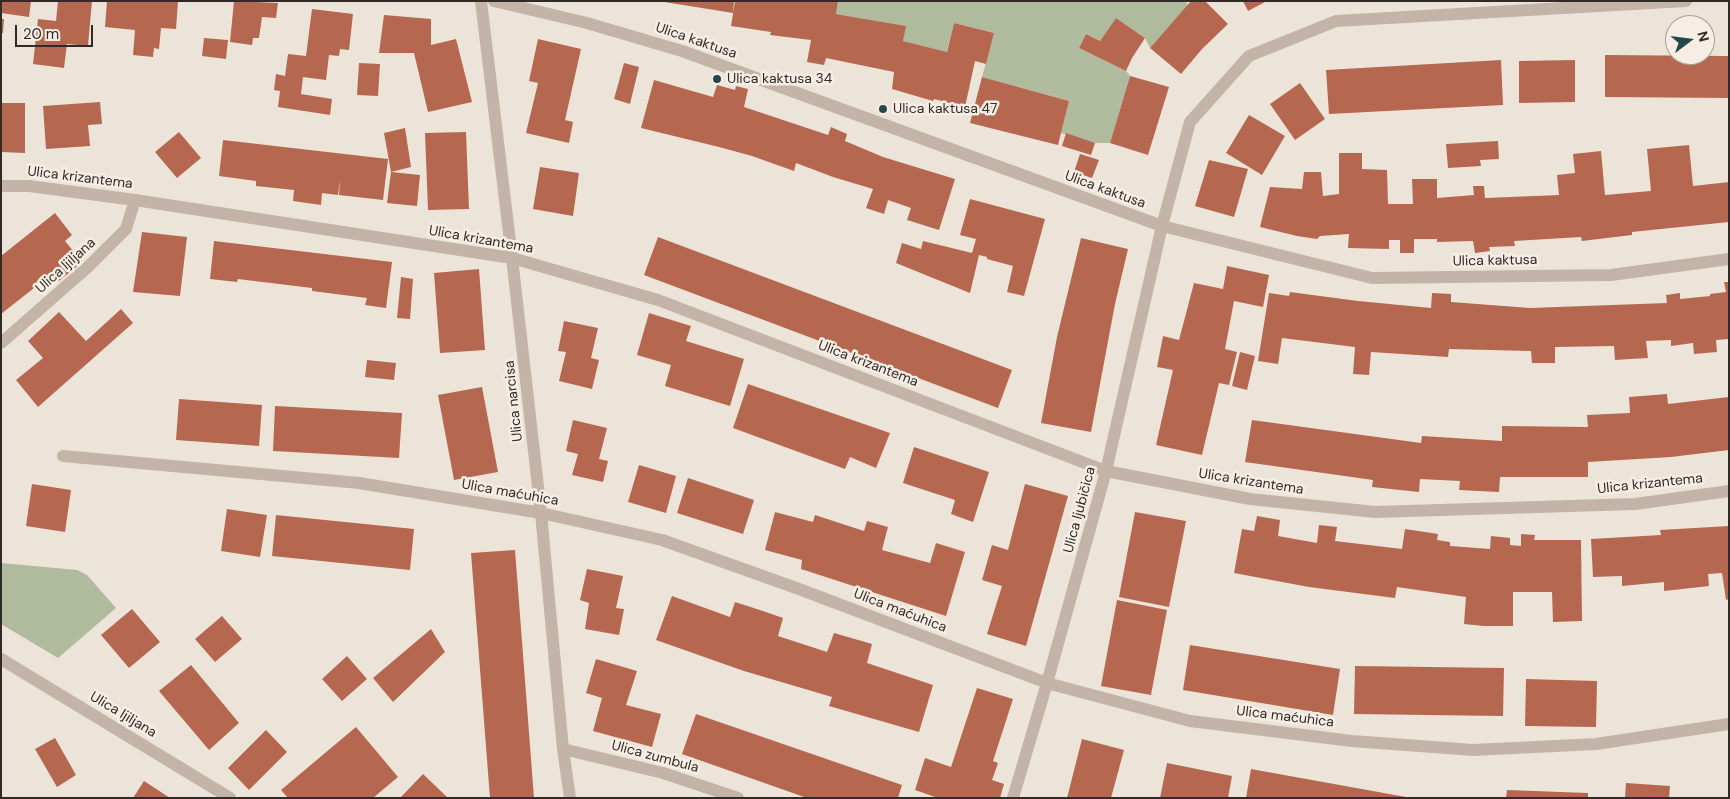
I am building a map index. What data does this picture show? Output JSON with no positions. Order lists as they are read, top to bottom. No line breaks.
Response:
{"streets":{"street":["Ulica kaktusa","Ulica krizantema","Ulica ljiljana","Ulica narcisa","Ulica maćuhica","Ulica ljubičica","Ulica zumbula"]},"crossings":[["Ulica kaktusa","Ulica ljubičica"],["Ulica krizantema","Ulica ljiljana"],["Ulica krizantema","Ulica narcisa"],["Ulica krizantema","Ulica ljubičica"],["Ulica narcisa","Ulica maćuhica"],["Ulica narcisa","Ulica zumbula"],["Ulica maćuhica","Ulica ljubičica"]],"places":["Ulica kaktusa 34","Ulica kaktusa 47"],"scale_bar":"20 m","north":"right"}
